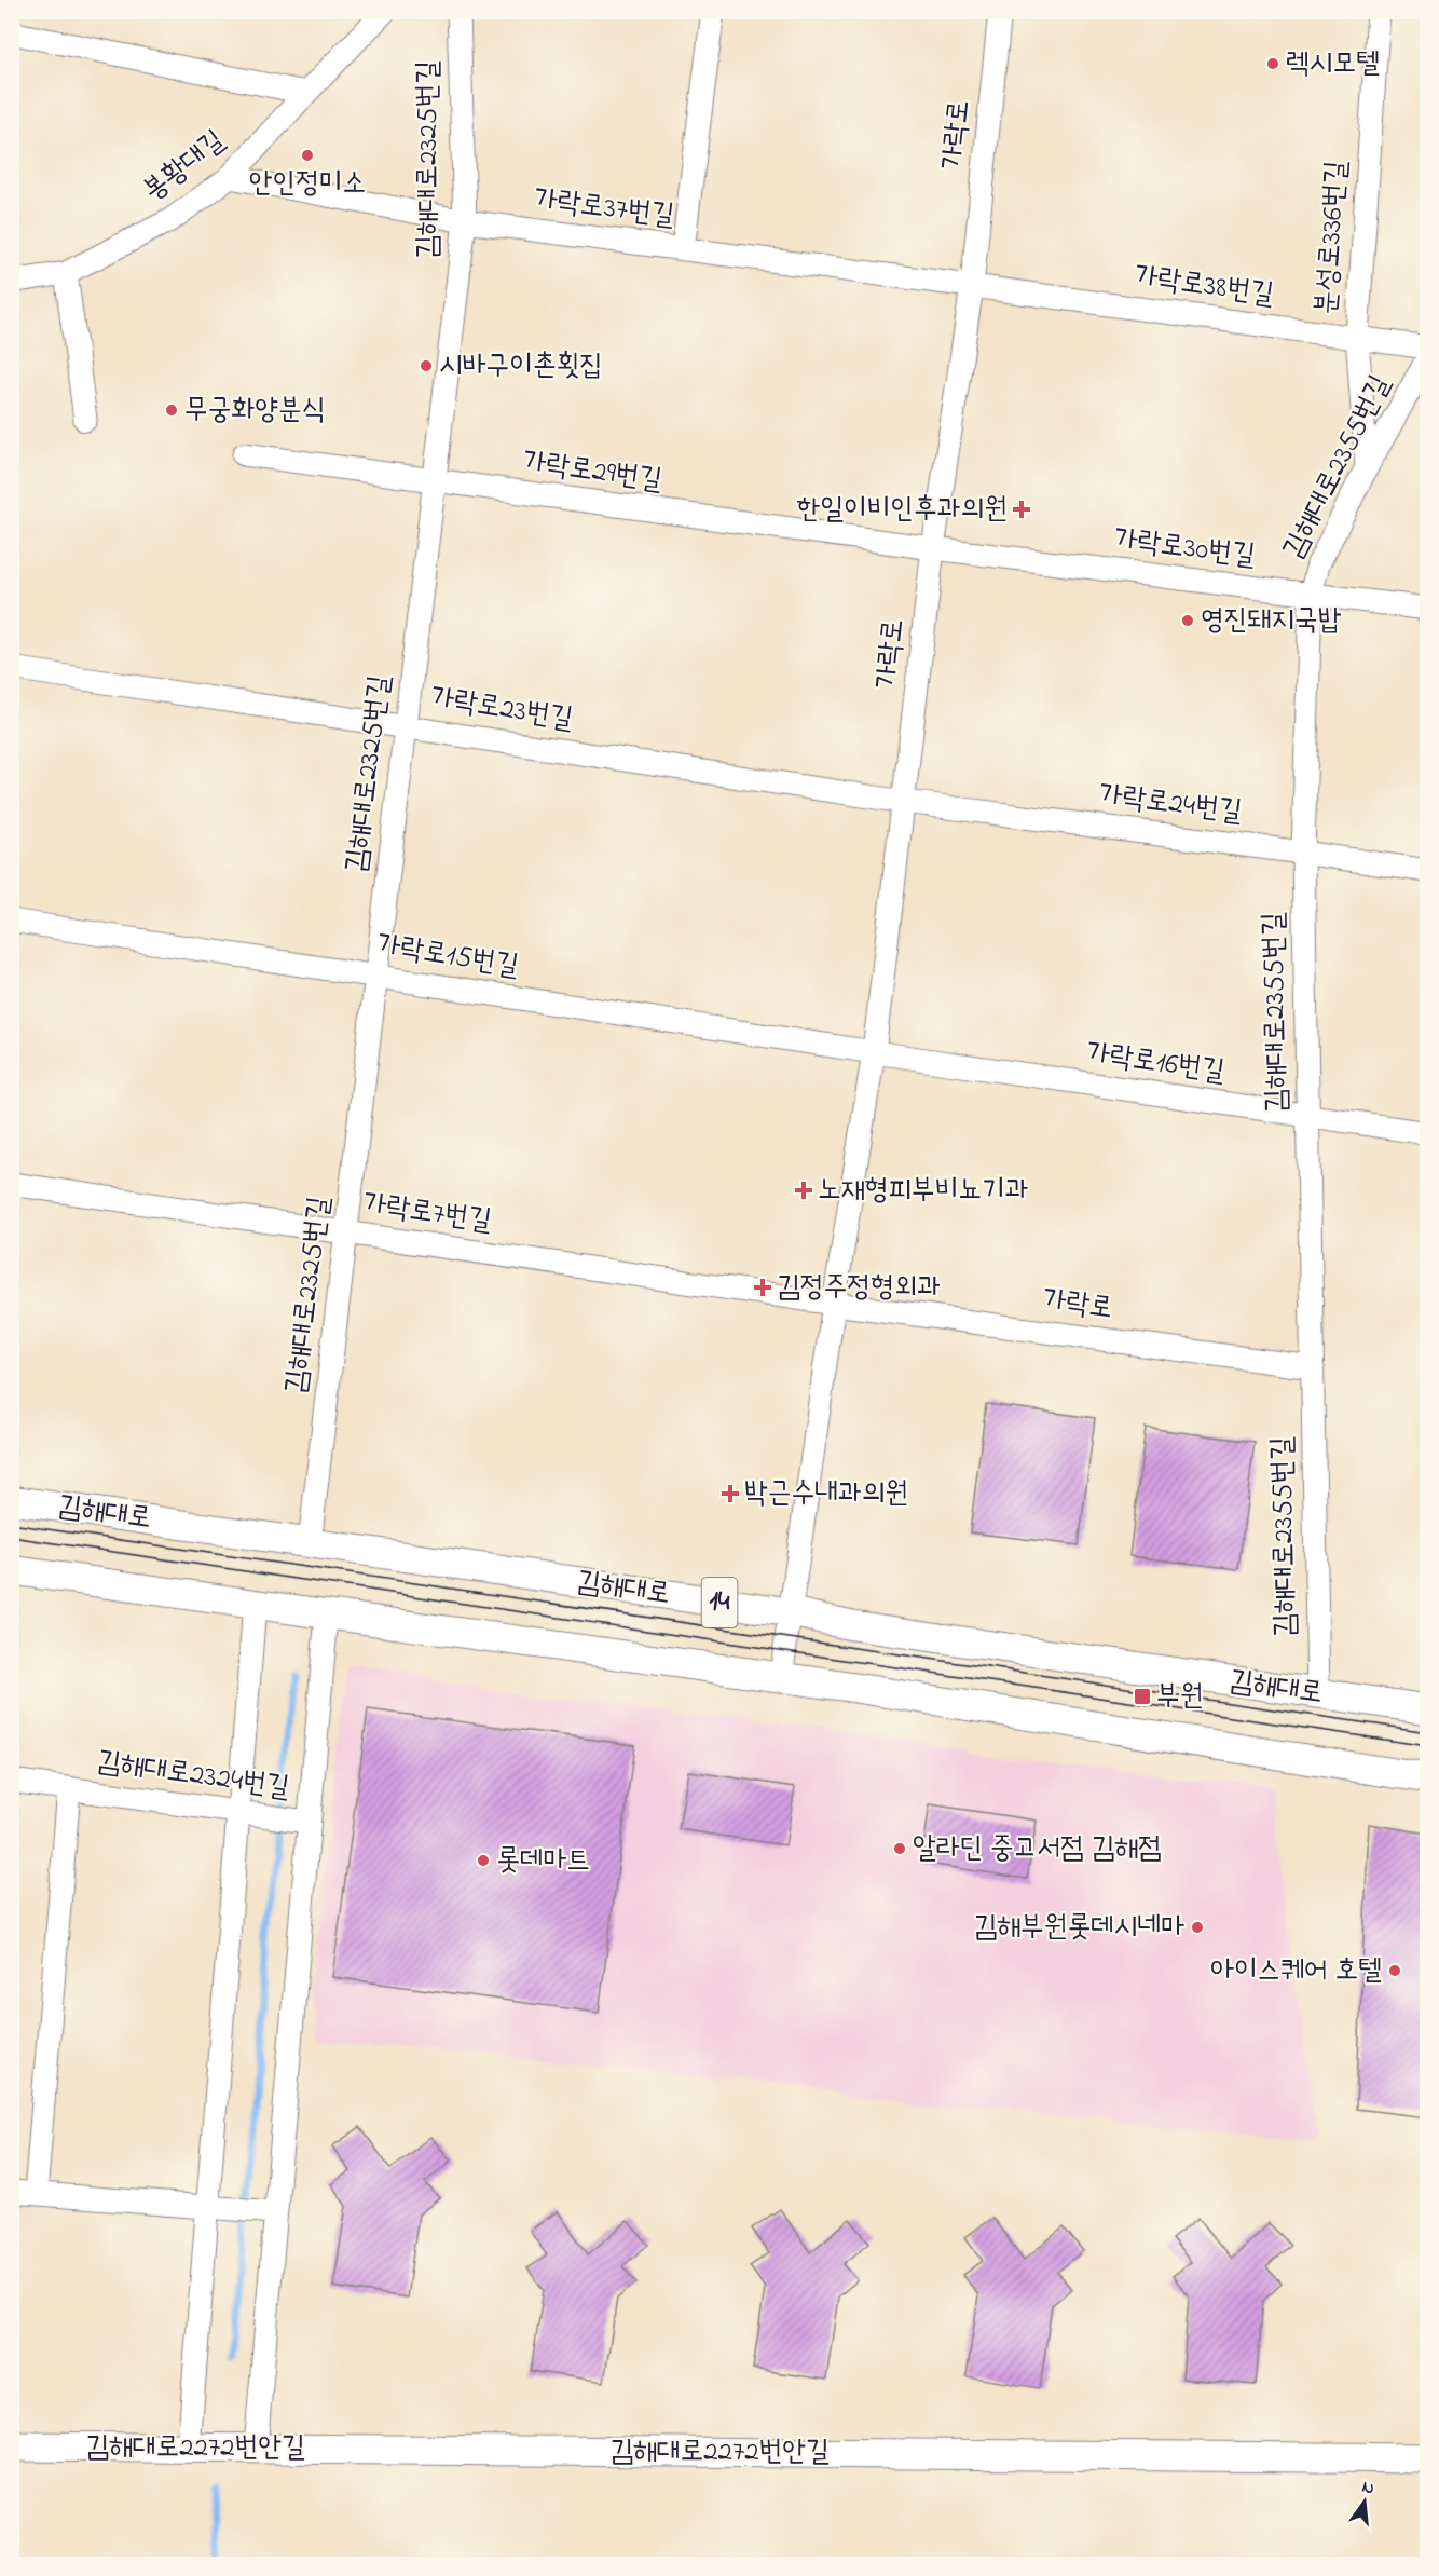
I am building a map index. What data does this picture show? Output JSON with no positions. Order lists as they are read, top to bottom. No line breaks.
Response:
{"streets":{"main road":["김해대로","14","김해대로2272번안길"],"street":["가락로","김해대로2325번길","봉황대길","가락로37번길","분성로336번길","가락로38번길","김해대로2355번길","가락로29번길","가락로30번길","가락로23번길","가락로24번길","가락로15번길","가락로16번길","가락로7번길","김해대로2324번길"]},"crossings":[["가락로","가락로37번길"],["가락로","가락로38번길"],["가락로","김해대로2355번길"],["가락로","가락로29번길"],["가락로","가락로30번길"],["가락로","가락로23번길"],["가락로","가락로24번길"],["가락로","가락로15번길"],["가락로","가락로16번길"],["가락로","가락로7번길"],["가락로","김해대로"],["가락로","14"],["김해대로2325번길","가락로37번길"],["김해대로2325번길","가락로29번길"],["김해대로2325번길","가락로23번길"],["김해대로2325번길","가락로15번길"],["김해대로2325번길","가락로7번길"],["김해대로2325번길","김해대로"],["봉황대길","가락로37번길"],["가락로37번길","가락로38번길"],["분성로336번길","가락로38번길"],["분성로336번길","김해대로2355번길"],["김해대로2355번길","가락로30번길"],["김해대로2355번길","가락로24번길"],["김해대로2355번길","가락로16번길"],["김해대로2355번길","김해대로"],["가락로29번길","가락로30번길"],["가락로23번길","가락로24번길"],["가락로15번길","가락로16번길"]],"places":{"other":["렉시모텔","안인정미소","시바구이촌횟집","무궁화양분식","영진돼지국밥","알라딘 중고서점 김해점","롯데마트","김해부원롯데시네마","아이스퀘어 호텔"],"health":["한일이비인후과의원","노재형피부비뇨기과","김정주정형외과","박근수내과의원"],"transit":["부원"]},"north":"top"}
